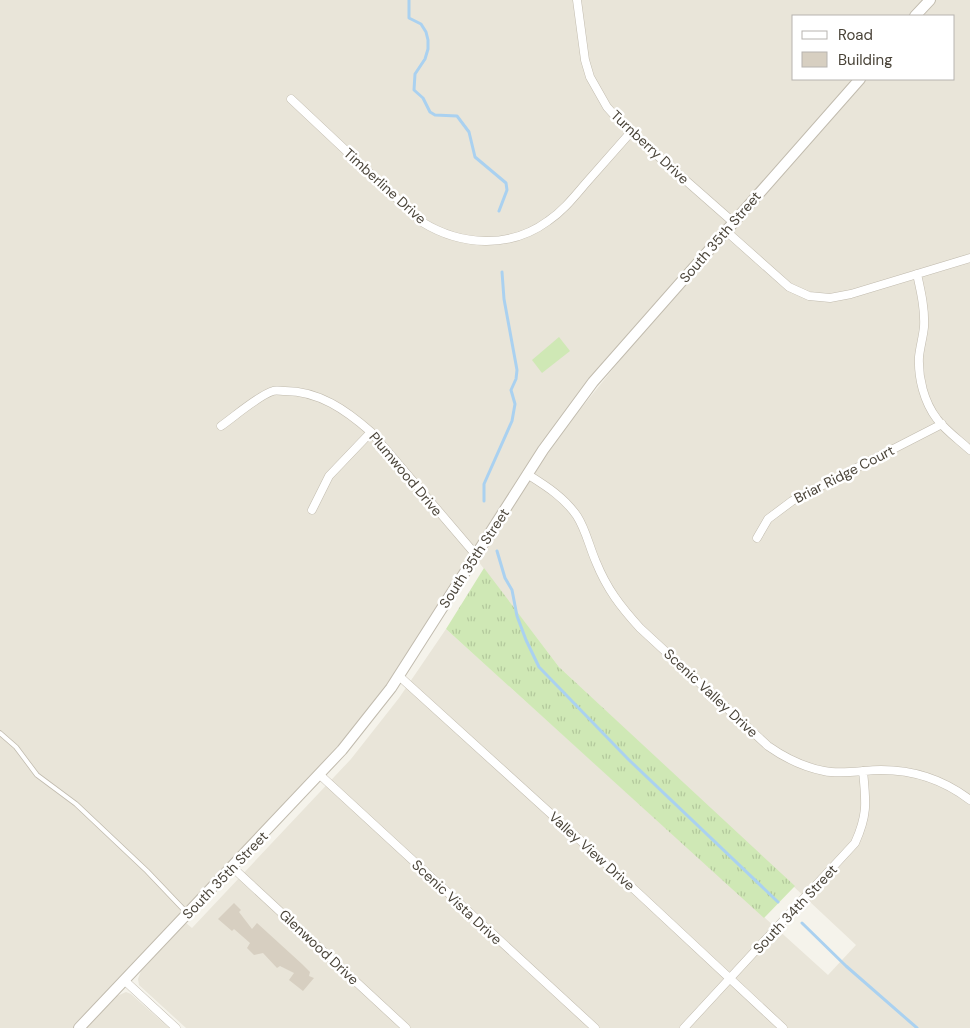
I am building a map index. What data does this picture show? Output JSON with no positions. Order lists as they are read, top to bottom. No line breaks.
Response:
{"streets":{"street":["Turnberry Drive","Timberline Drive","South 35th Street","Plumwood Drive","Briar Ridge Court","Scenic Valley Drive","Valley View Drive","Scenic Vista Drive","South 34th Street","Glenwood Drive"]},"crossings":[["Turnberry Drive","Timberline Drive"],["Turnberry Drive","South 35th Street"],["South 35th Street","Plumwood Drive"],["South 35th Street","Scenic Valley Drive"],["South 35th Street","Valley View Drive"],["South 35th Street","Scenic Vista Drive"],["South 35th Street","Glenwood Drive"],["Scenic Valley Drive","South 34th Street"],["Valley View Drive","South 34th Street"]],"legend":["Road","Building"]}
